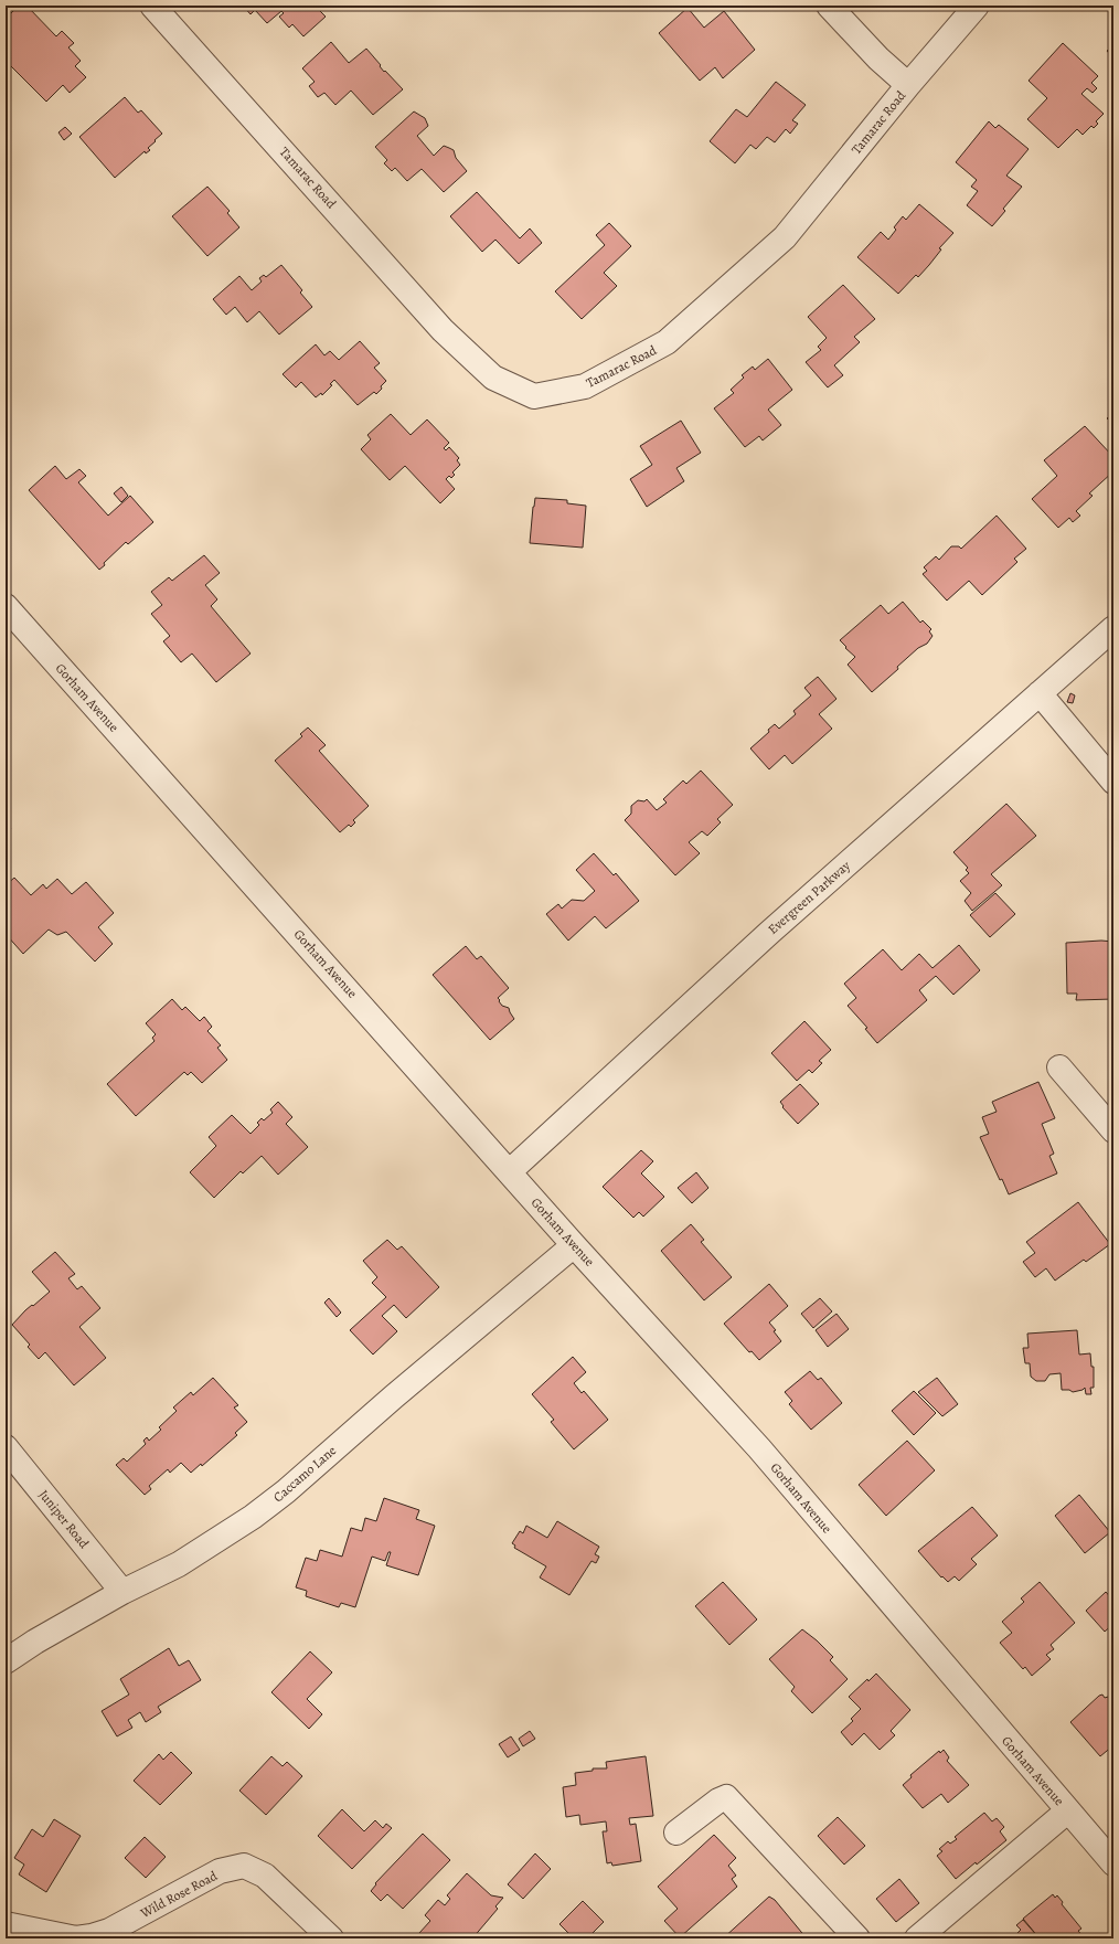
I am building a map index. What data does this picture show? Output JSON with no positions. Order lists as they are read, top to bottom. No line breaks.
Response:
{"streets":{"street":["Tamarac Road","Gorham Avenue","Evergreen Parkway","Caccamo Lane","Juniper Road","Wild Rose Road"]},"crossings":[["Gorham Avenue","Evergreen Parkway"],["Gorham Avenue","Caccamo Lane"],["Caccamo Lane","Juniper Road"]]}
